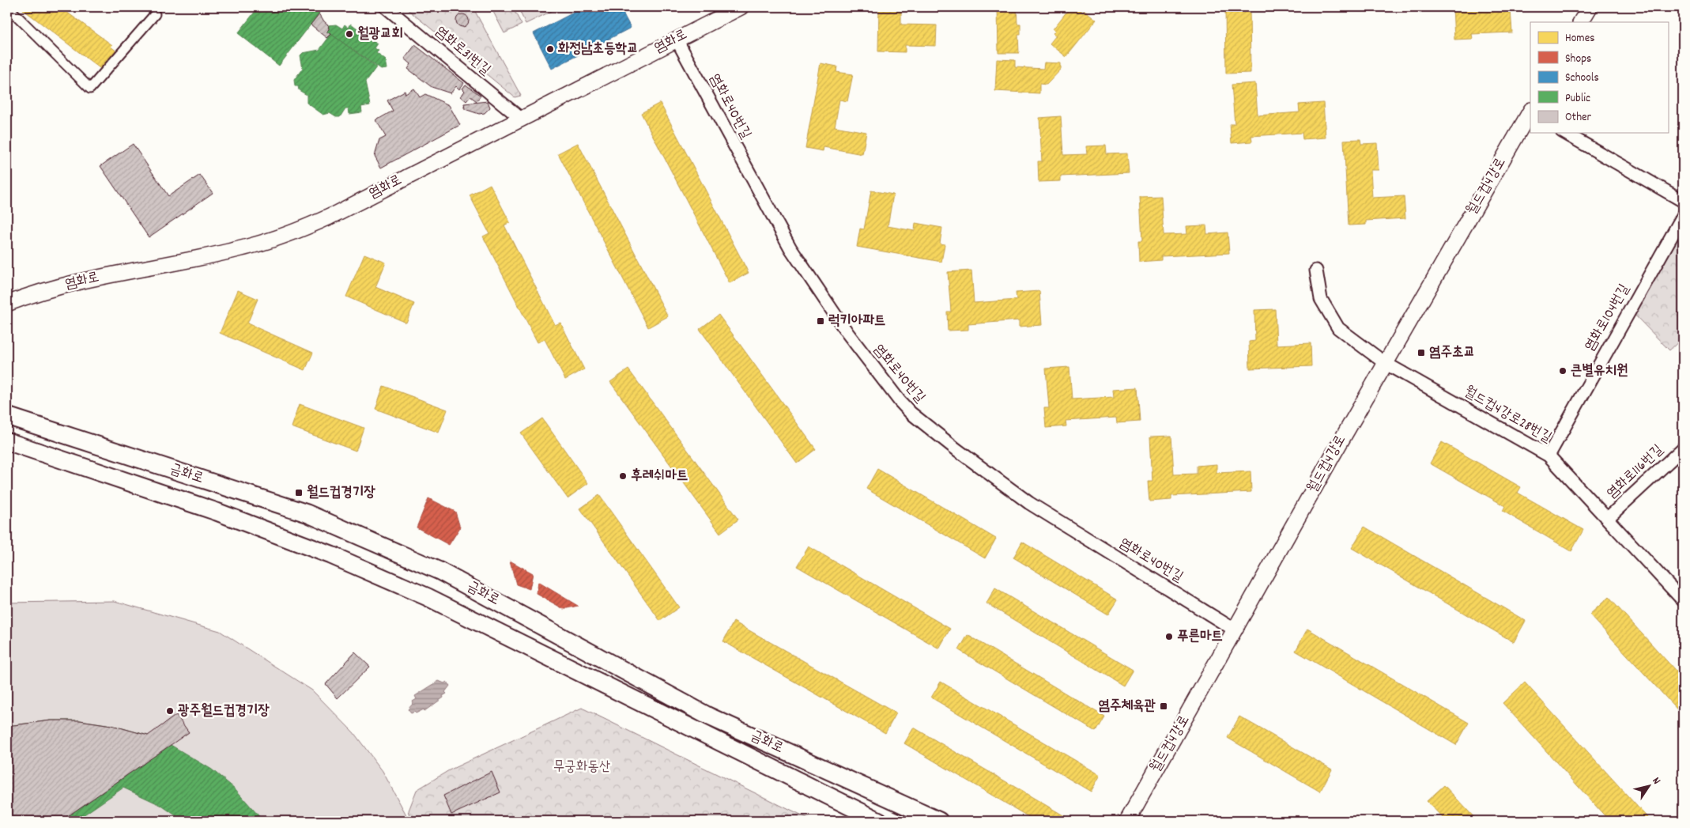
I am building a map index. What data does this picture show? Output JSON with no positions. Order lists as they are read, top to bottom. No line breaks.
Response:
{"streets":{"main road":["금화로"],"street":["염화로","염화로31번길","염화로40번길","월드컵4강로","염화로104번길","월드컵4강로28번길","염화로116번길"]},"crossings":[["염화로","염화로31번길"],["염화로","염화로40번길"],["염화로40번길","월드컵4강로"],["월드컵4강로","월드컵4강로28번길"],["염화로104번길","월드컵4강로28번길"],["월드컵4강로28번길","염화로116번길"]],"parks":["무궁화동산"],"places":{"other":["월광교회","화정남초등학교","큰별유치원","후레쉬마트","푸른마트","광주월드컵경기장"],"transit":["럭키아파트","염주초교","월드컵경기장","염주체육관"]},"legend":["Homes","Shops","Schools","Public","Other"],"north":"top right"}
